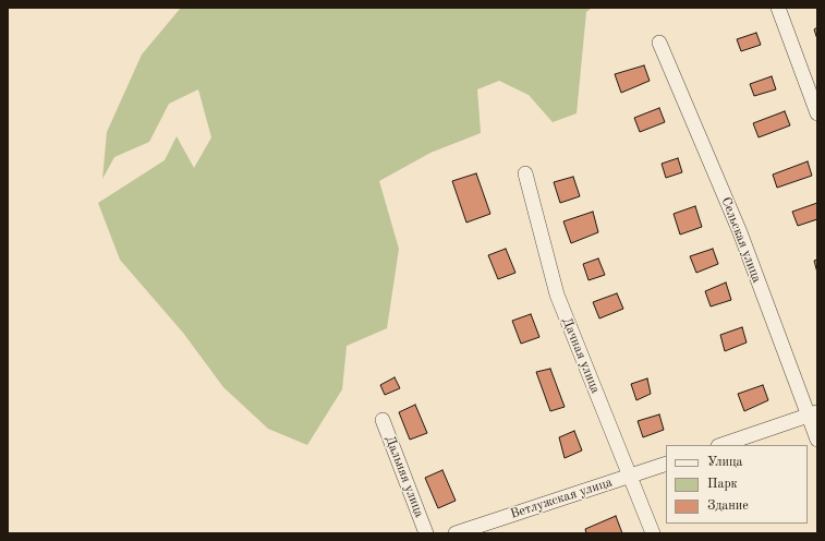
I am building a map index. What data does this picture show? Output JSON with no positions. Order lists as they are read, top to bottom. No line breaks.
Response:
{"streets":{"street":["Сельская улица","Дачная улица","Дальняя улица","Ветлужская улица"]},"crossings":[["Дачная улица","Ветлужская улица"]],"legend":["Улица","Парк","Здание"]}
